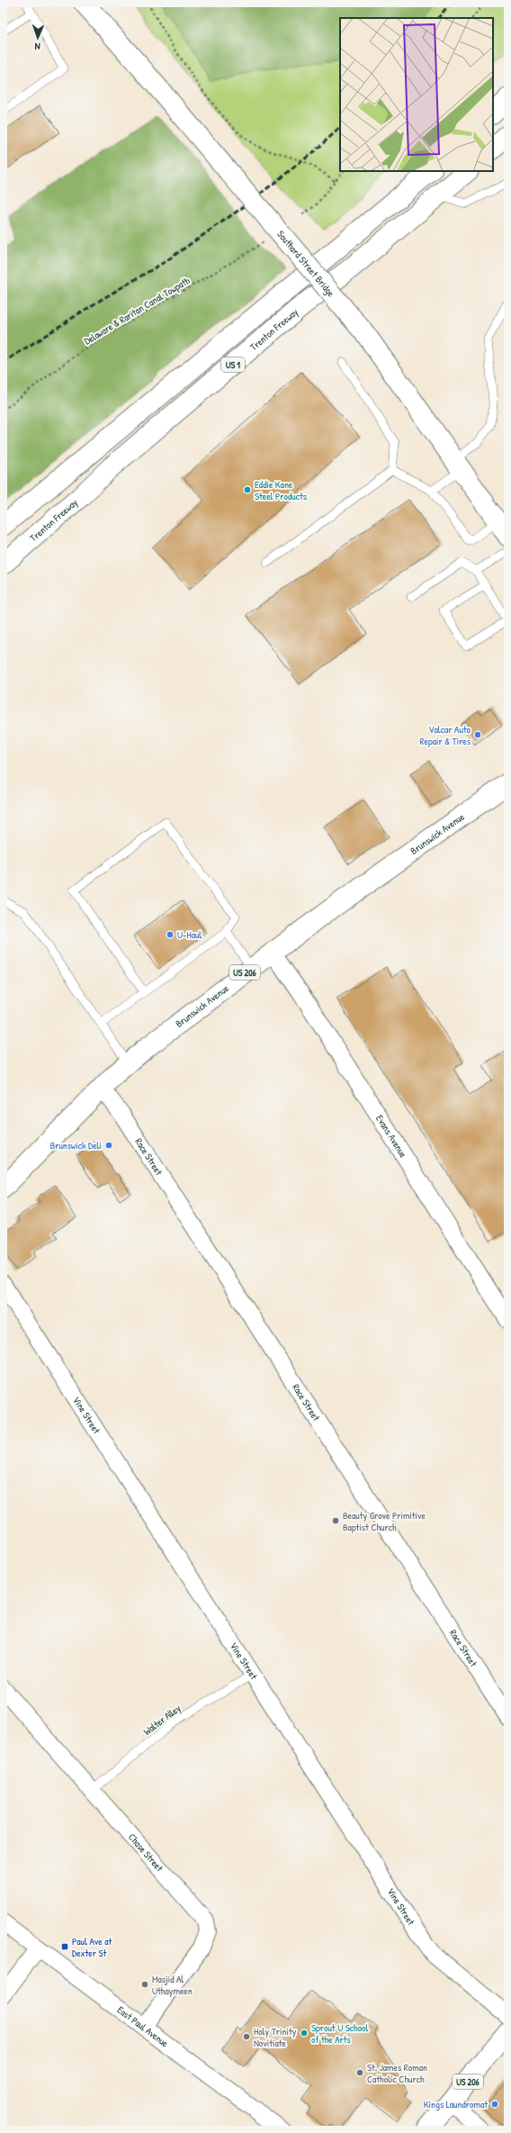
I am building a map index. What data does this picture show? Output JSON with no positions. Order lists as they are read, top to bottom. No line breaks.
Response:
{"streets":{"main road":["Southard Street Bridge","Trenton Freeway","US 1","Brunswick Avenue","US 206"],"street":["Evans Avenue","Race Street","Vine Street","Chase Street","East Paul Avenue"],"lane":["Walter Alley"],"path":["Delaware & Raritan Canal Towpath"]},"crossings":[["Brunswick Avenue","Evans Avenue"],["Brunswick Avenue","Race Street"],["Vine Street","Walter Alley"],["Walter Alley","Chase Street"],["Chase Street","East Paul Avenue"]],"places":{"other":["Eddie Kane Steel Products","Valcar Auto Repair & Tires","U-Haul","Brunswick Deli","Beauty Grove Primitive Baptist Church","Masjid Al Uthaymeen","Sprout U School of the Arts","Holy Trinity Novitiate","St. James Roman Catholic Church","Kings Laundromat"],"transit":["Paul Ave at Dexter St"]},"north":"bottom"}
